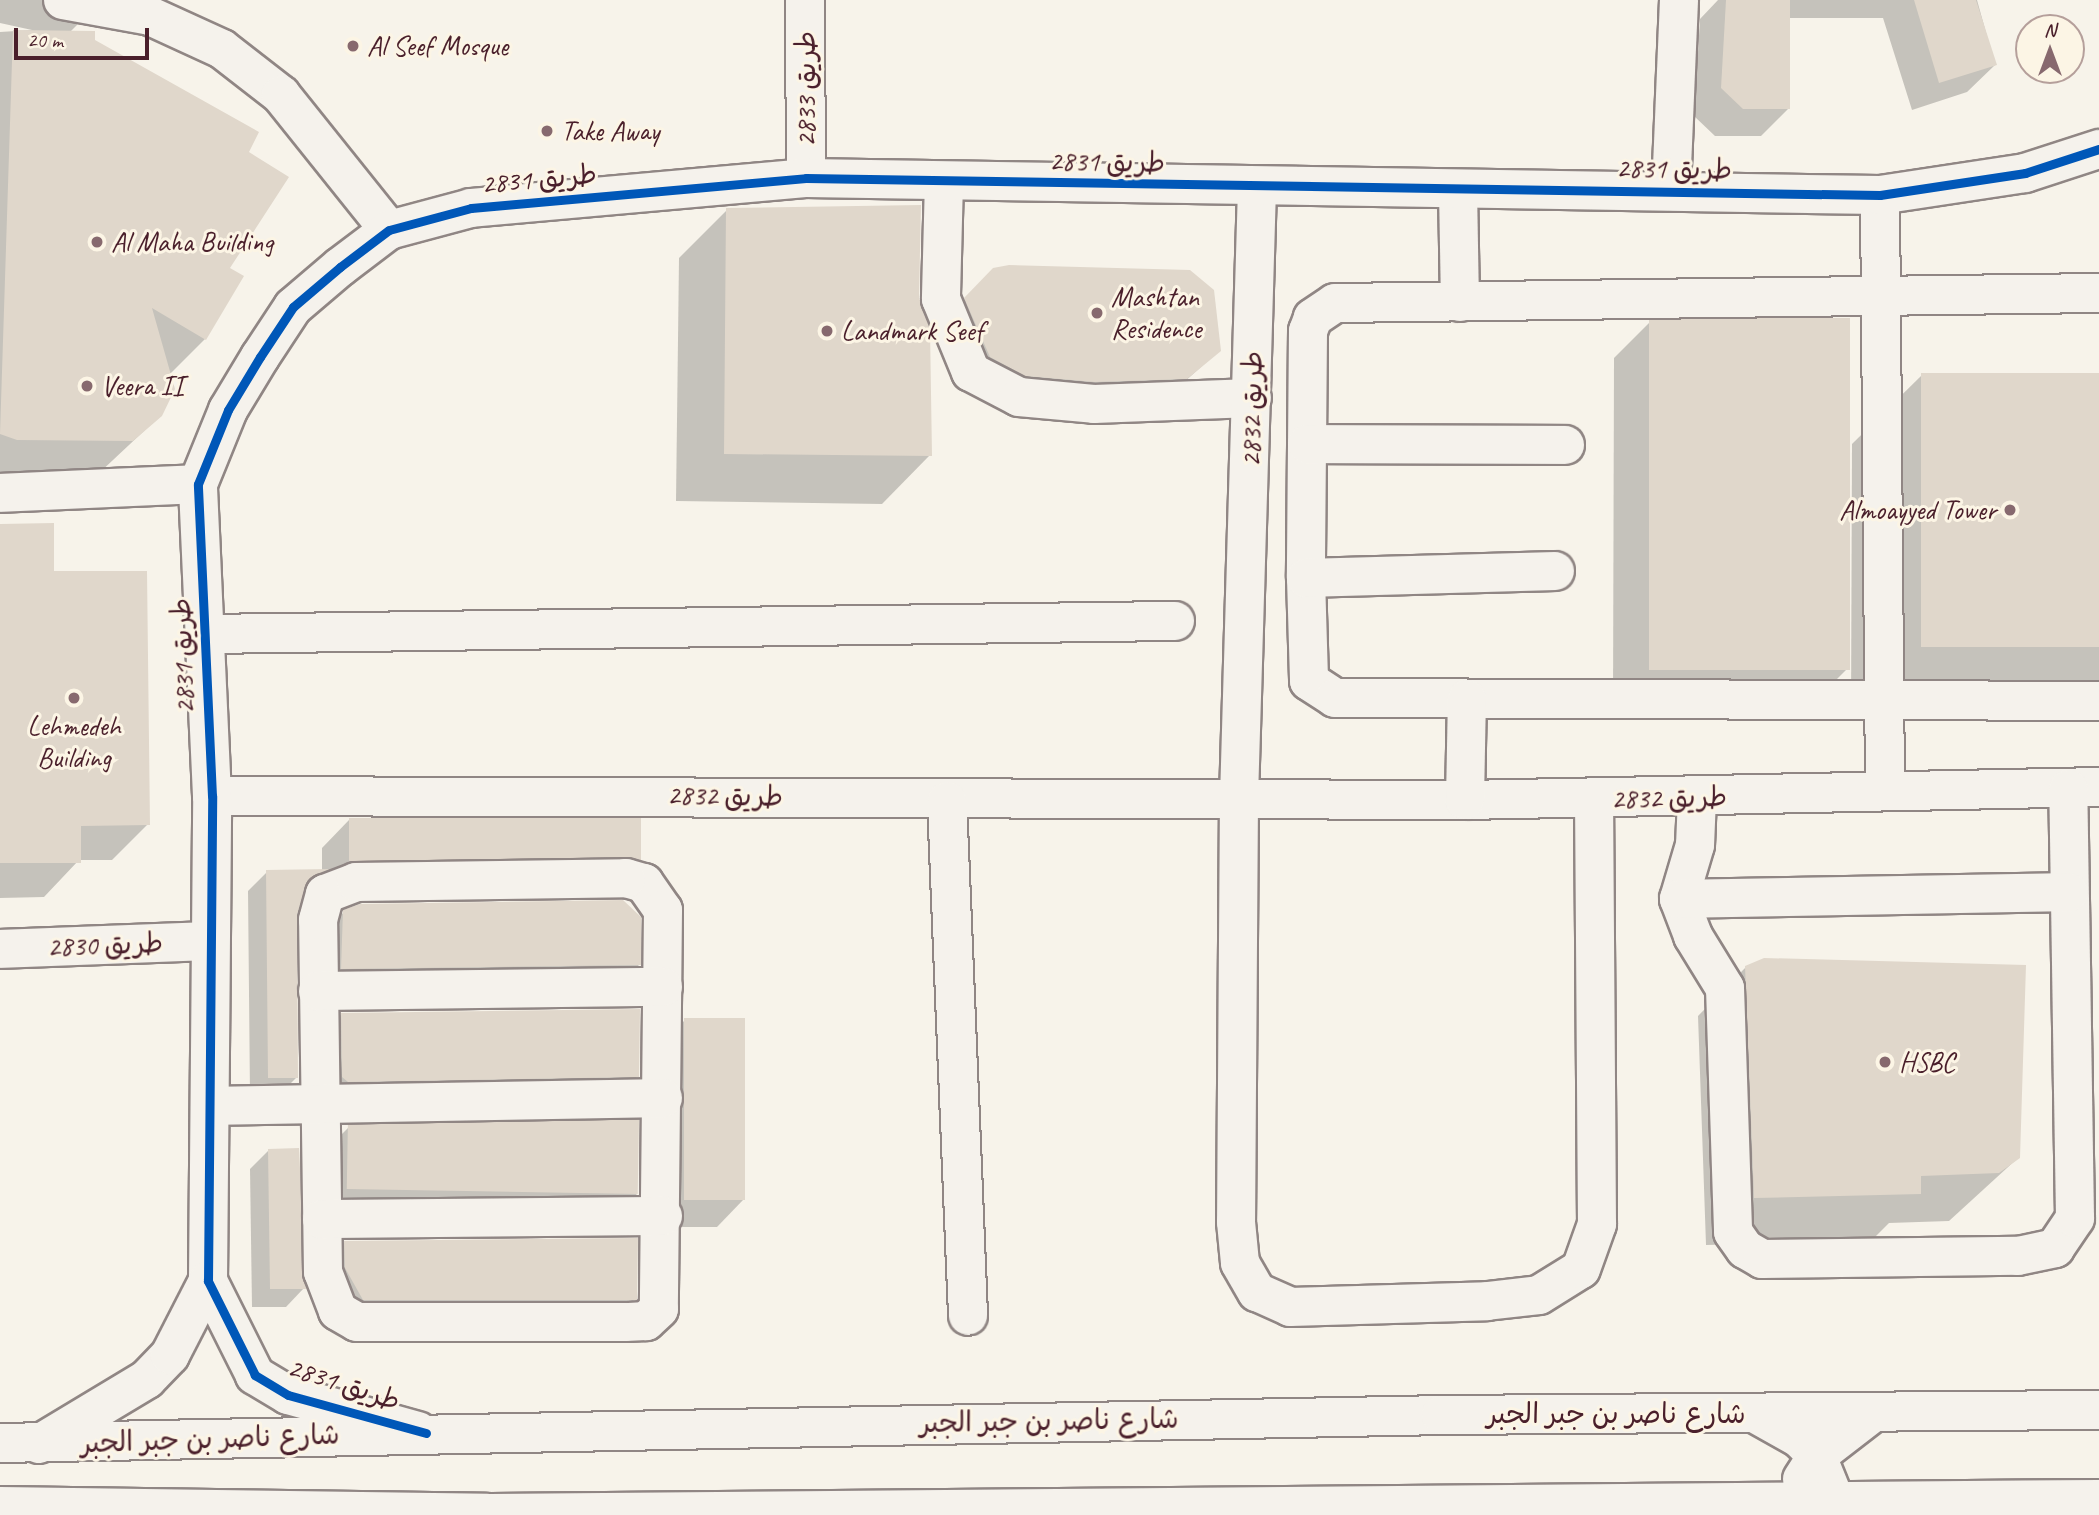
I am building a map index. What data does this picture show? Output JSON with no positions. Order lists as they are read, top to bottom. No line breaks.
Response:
{"streets":{"street":["طريق 2833","طريق 2831","طريق 2832","طريق 2830","شارع ناصر بن جبر الجبر"]},"crossings":[["طريق 2833","طريق 2831"],["طريق 2831","طريق 2832"],["طريق 2831","طريق 2830"],["طريق 2831","شارع ناصر بن جبر الجبر"]],"places":["Al Seef Mosque","Take Away","Al Maha Building","Mashtan Residence","Landmark Seef","Veera II","Almoayyed Tower","Lehmedeh Building","HSBC"],"scale_bar":"20 m","north":"top"}
